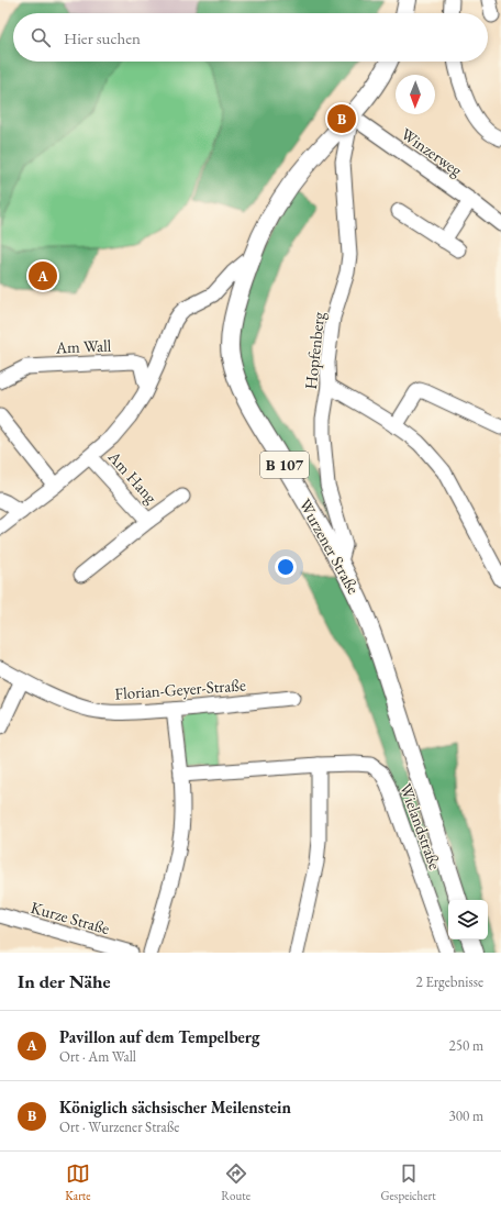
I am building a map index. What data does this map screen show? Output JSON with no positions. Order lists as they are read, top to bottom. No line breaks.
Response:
{"streets":{"main road":["B 107","Wurzener Straße"],"street":["Winzerweg","Am Wall","Hopfenberg","Am Hang","Florian-Geyer-Straße","Wielandstraße","Kurze Straße"]},"crossings":[["Winzerweg","Hopfenberg"],["Winzerweg","Wurzener Straße"],["Hopfenberg","Wurzener Straße"]],"north":"bottom","page":{"search":"Hier suchen","pins":["B","A"],"heading":["In der Nähe","2 Ergebnisse"],"list":[{"mark":"A","name":"Pavillon auf dem Tempelberg","note":"Ort · Am Wall","value":"250 m"},{"mark":"B","name":"Königlich sächsischer Meilenstein","note":"Ort · Wurzener Straße","value":"300 m"}],"nav":["Karte","Route","Gespeichert"]}}
